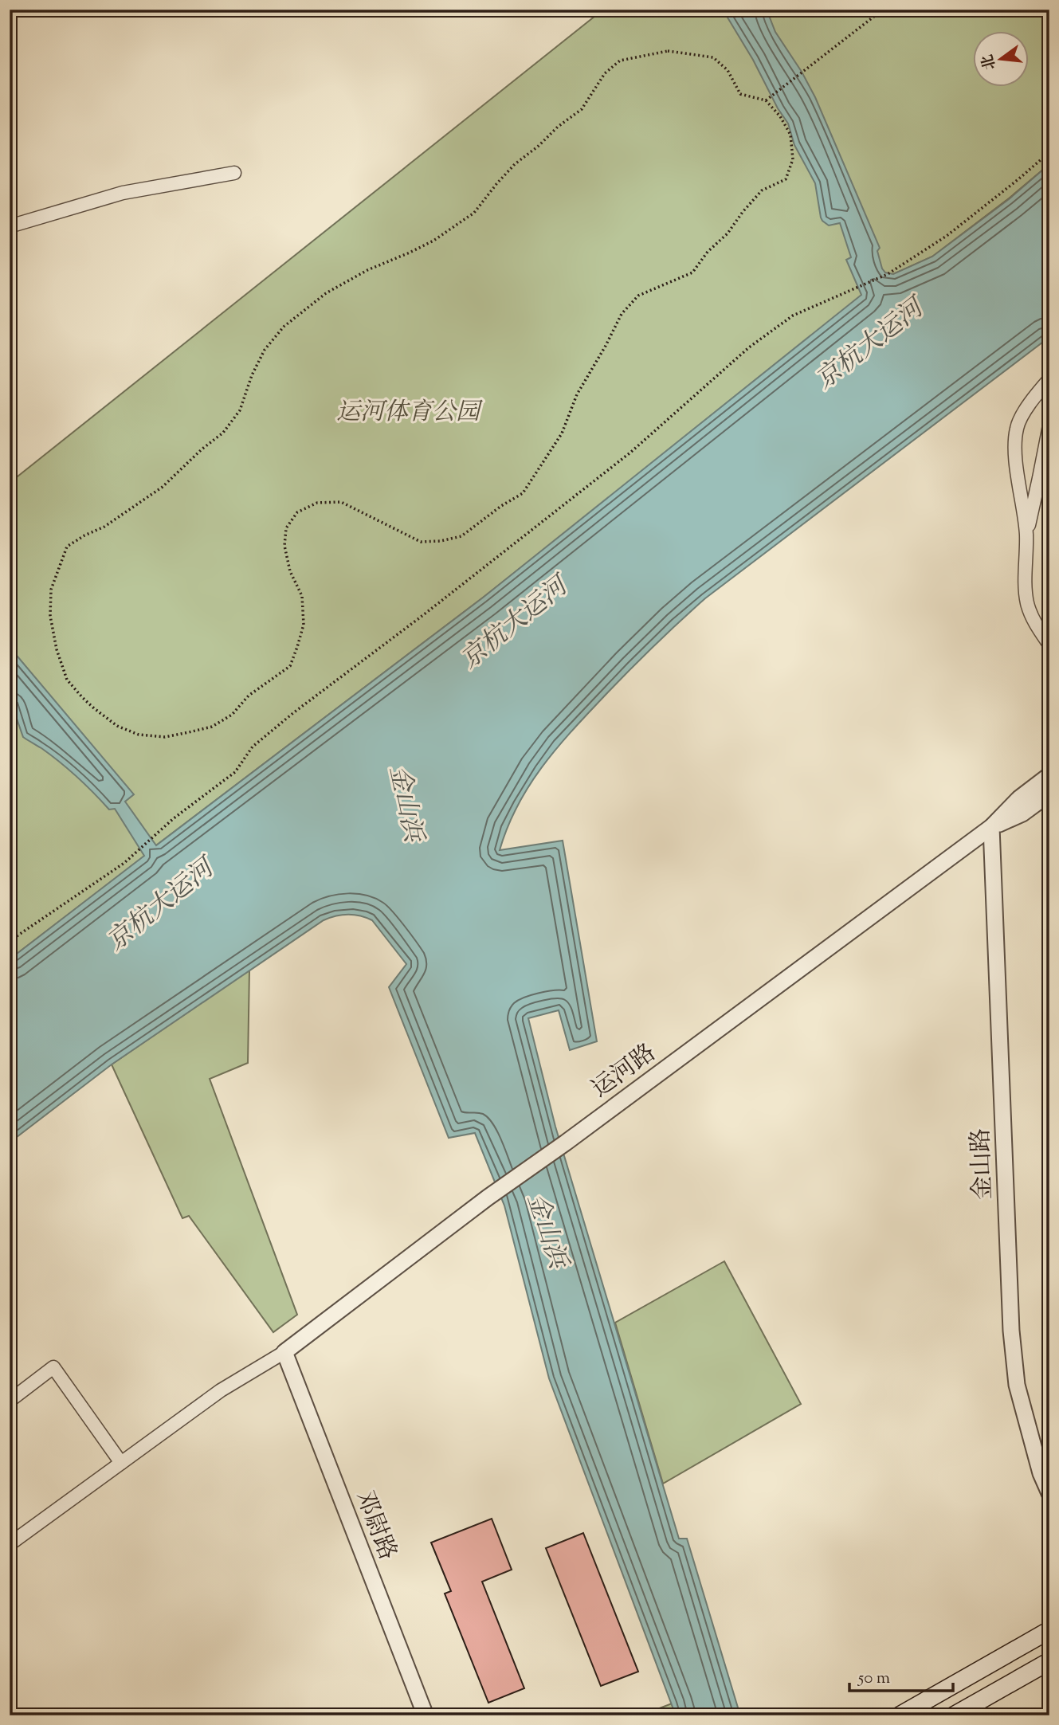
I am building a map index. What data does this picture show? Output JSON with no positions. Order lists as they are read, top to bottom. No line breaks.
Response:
{"streets":{"street":["运河路","金山路","邓尉路"]},"crossings":[["运河路","金山路"],["运河路","邓尉路"]],"water":["京杭大运河","金山浜"],"parks":["运河体育公园"],"scale_bar":"50 m","north":"left"}
